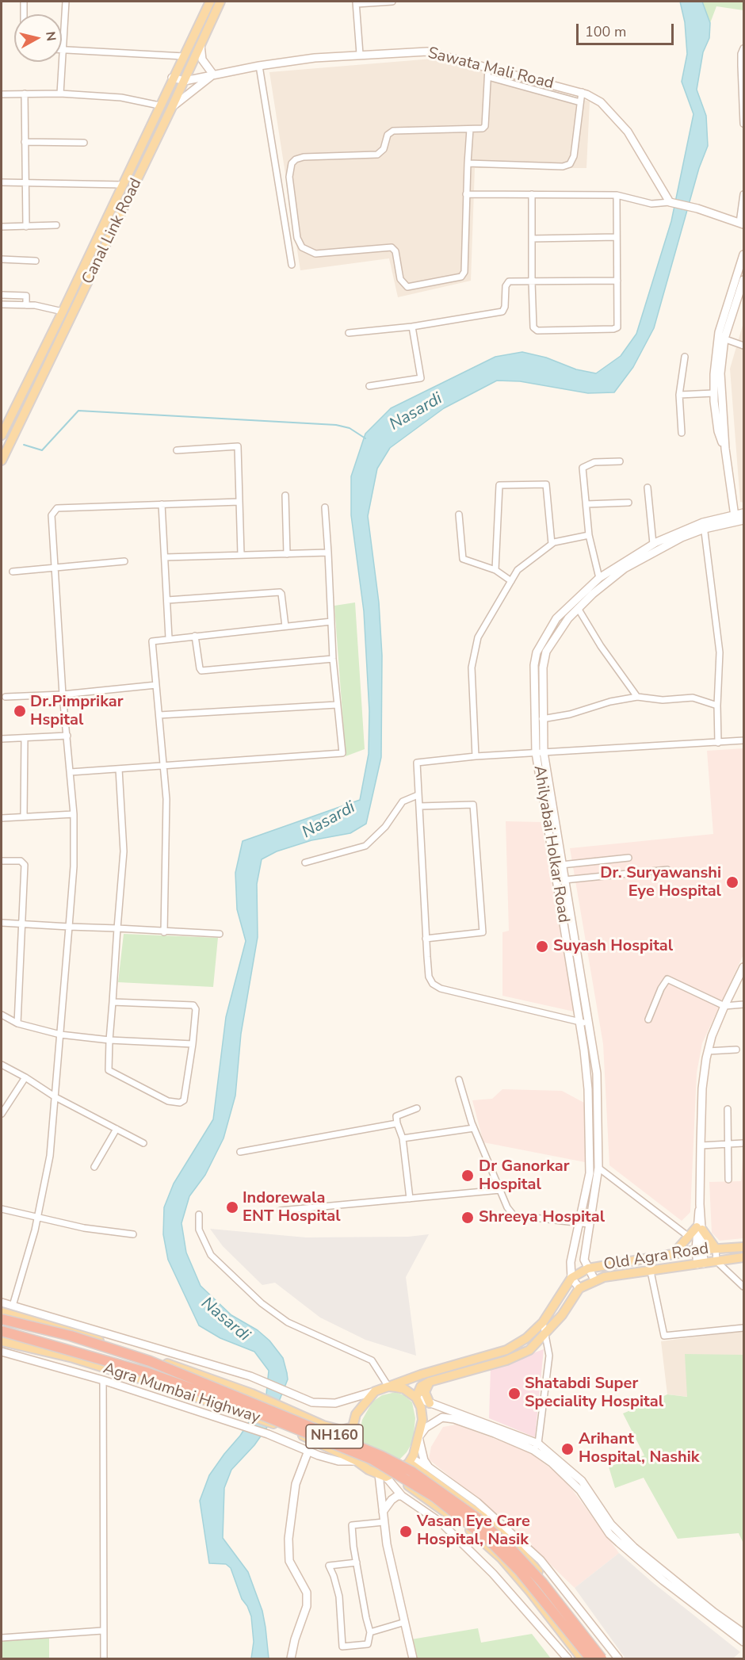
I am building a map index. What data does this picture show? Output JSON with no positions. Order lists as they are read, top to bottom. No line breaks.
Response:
{"streets":{"highway":["NH160"],"main road":["Canal Link Road","Old Agra Road","Agra Mumbai Highway"],"street":["Sawata Mali Road","Ahilyabai Holkar Road"]},"crossings":[["Sawata Mali Road","Canal Link Road"],["Ahilyabai Holkar Road","Old Agra Road"]],"water":["Nasardi"],"places":["Dr.Pimprikar Hspital","Dr. Suryawanshi Eye Hospital","Suyash Hospital","Dr Ganorkar Hospital","Indorewala ENT Hospital","Shreeya Hospital","Shatabdi Super Speciality Hospital","Arihant Hospital, Nashik","Vasan Eye Care Hospital, Nasik"],"scale_bar":"100 m","north":"right"}
